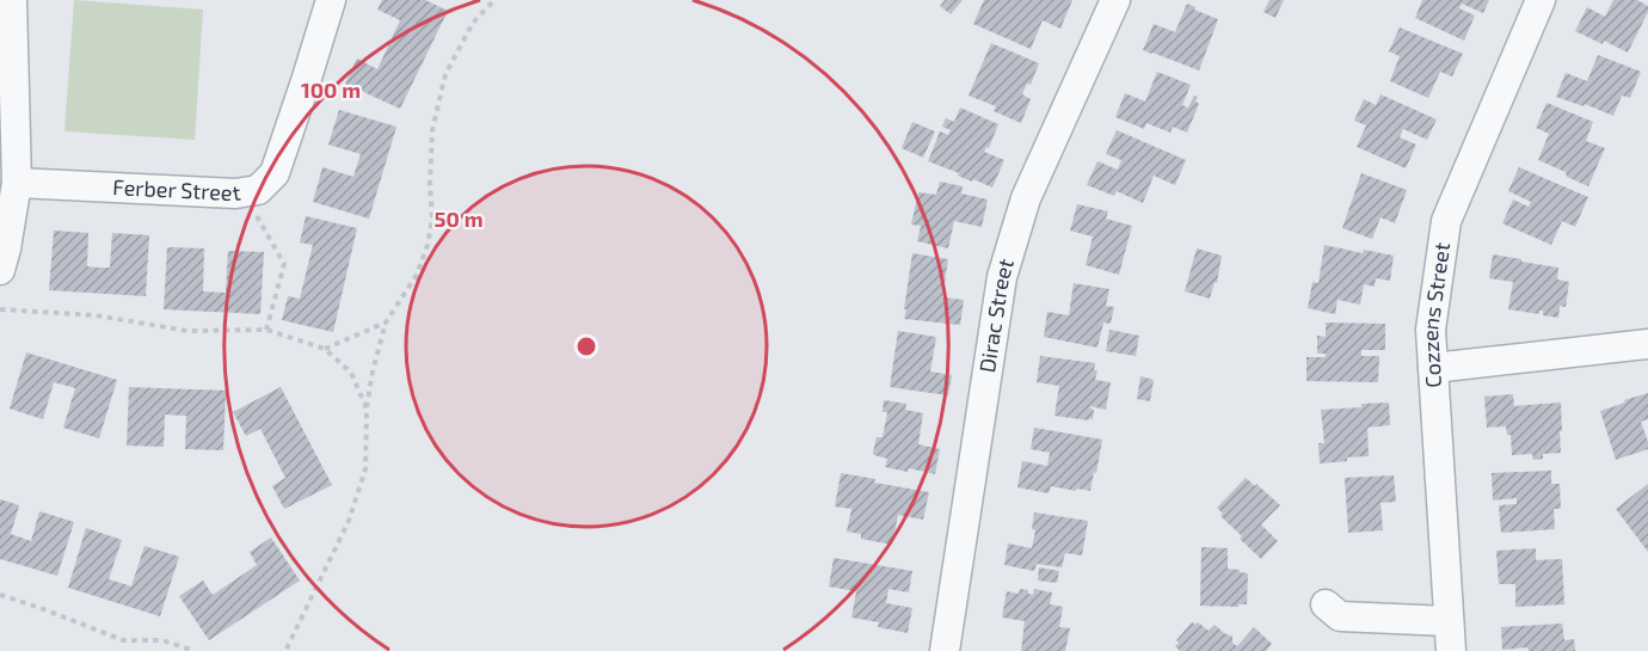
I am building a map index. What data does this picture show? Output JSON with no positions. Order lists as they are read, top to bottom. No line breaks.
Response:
{"streets":{"street":["Ferber Street","Dirac Street","Cozzens Street"]},"rings":["100 m","50 m"]}
